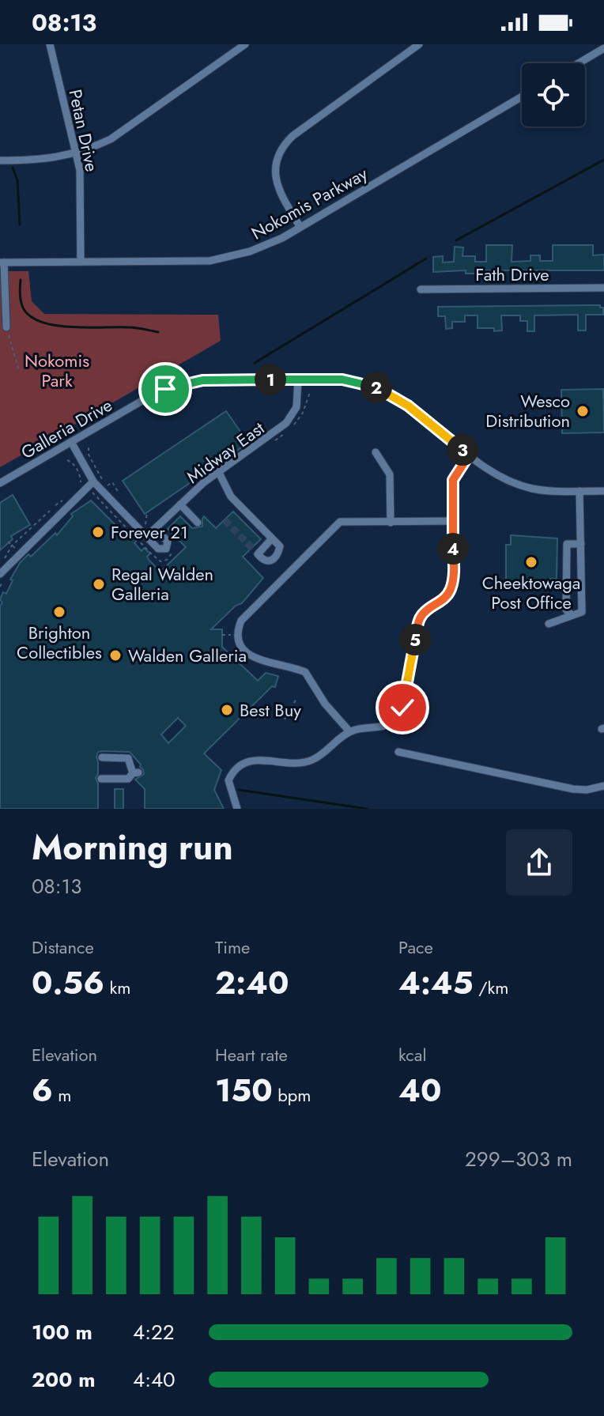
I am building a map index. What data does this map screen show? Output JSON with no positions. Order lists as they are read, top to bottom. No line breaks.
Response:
{"streets":{"street":["Petan Drive","Nokomis Parkway","Fath Drive","Galleria Drive","Midway East"]},"crossings":[["Petan Drive","Nokomis Parkway"],["Galleria Drive","Midway East"]],"parks":["Nokomis Park"],"places":["Wesco Distribution","Forever 21","Cheektowaga Post Office","Regal Walden Galleria","Brighton Collectibles","Walden Galleria","Best Buy"],"page":{"status":"08:13","pins":["1","2","3","4","5"],"heading":["Morning run","08:13"],"stats":[["Distance","0.56 km"],["Time","2:40"],["Pace","4:45 /km"],["Elevation","6 m"],["Heart rate","150 bpm"],["kcal","40"]],"chart":["Elevation","299–303 m"],"list":[{"name":"100 m","note":"4:22"},{"name":"200 m","note":"4:40"}]}}
